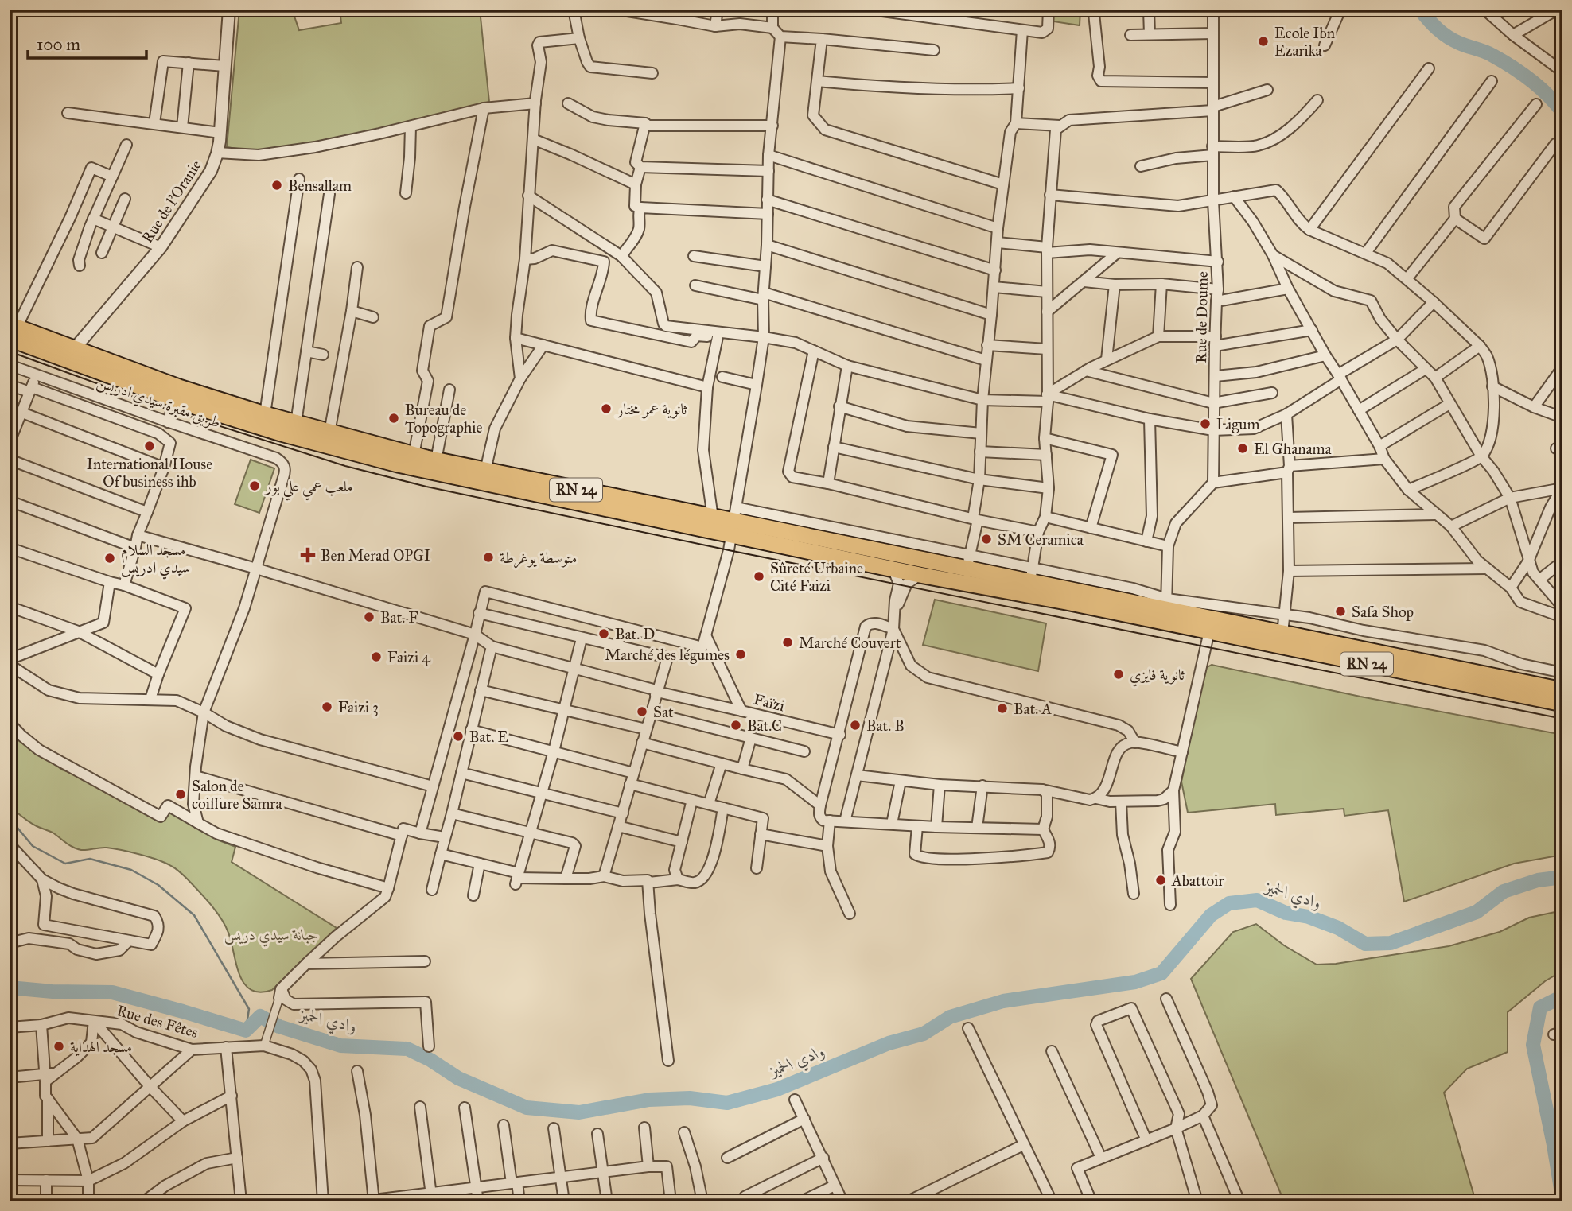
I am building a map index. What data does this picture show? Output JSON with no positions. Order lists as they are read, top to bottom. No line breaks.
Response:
{"streets":{"main road":["RN 24"],"street":["Rue de l'Oranie","Rue de Doume","طريق مقبرة سيدي ادريس","Faïzi","Rue des Fêtes"]},"crossings":[["Rue de l'Oranie","RN 24"]],"water":["وادي الحميز"],"parks":["جبانة سيدي دريس"],"places":{"other":["Ecole Ibn Ezarika","Bensallam","ثانوية عمر مختار","Bureau de Topographie","Ligum","International House Of business ihb","El Ghanama","ملعب عمي علي بور","SM Ceramica","متوسطة يوغرطة","مسجد السلام سيدي ادريس","Sûreté Urbaine Cité Faizi","Safa Shop","Bat. F","Bat. D","Marché Couvert","Marché des légumes","Faizi 4","ثانوية فايزي","Faizi 3","Bat. A","Sat","Bat.C","Bat. B","Bat. E","Salon de coiffure Samra","Abattoir","مسجد الهداية"],"health":["Ben Merad OPGI"]},"scale_bar":"100 m"}
